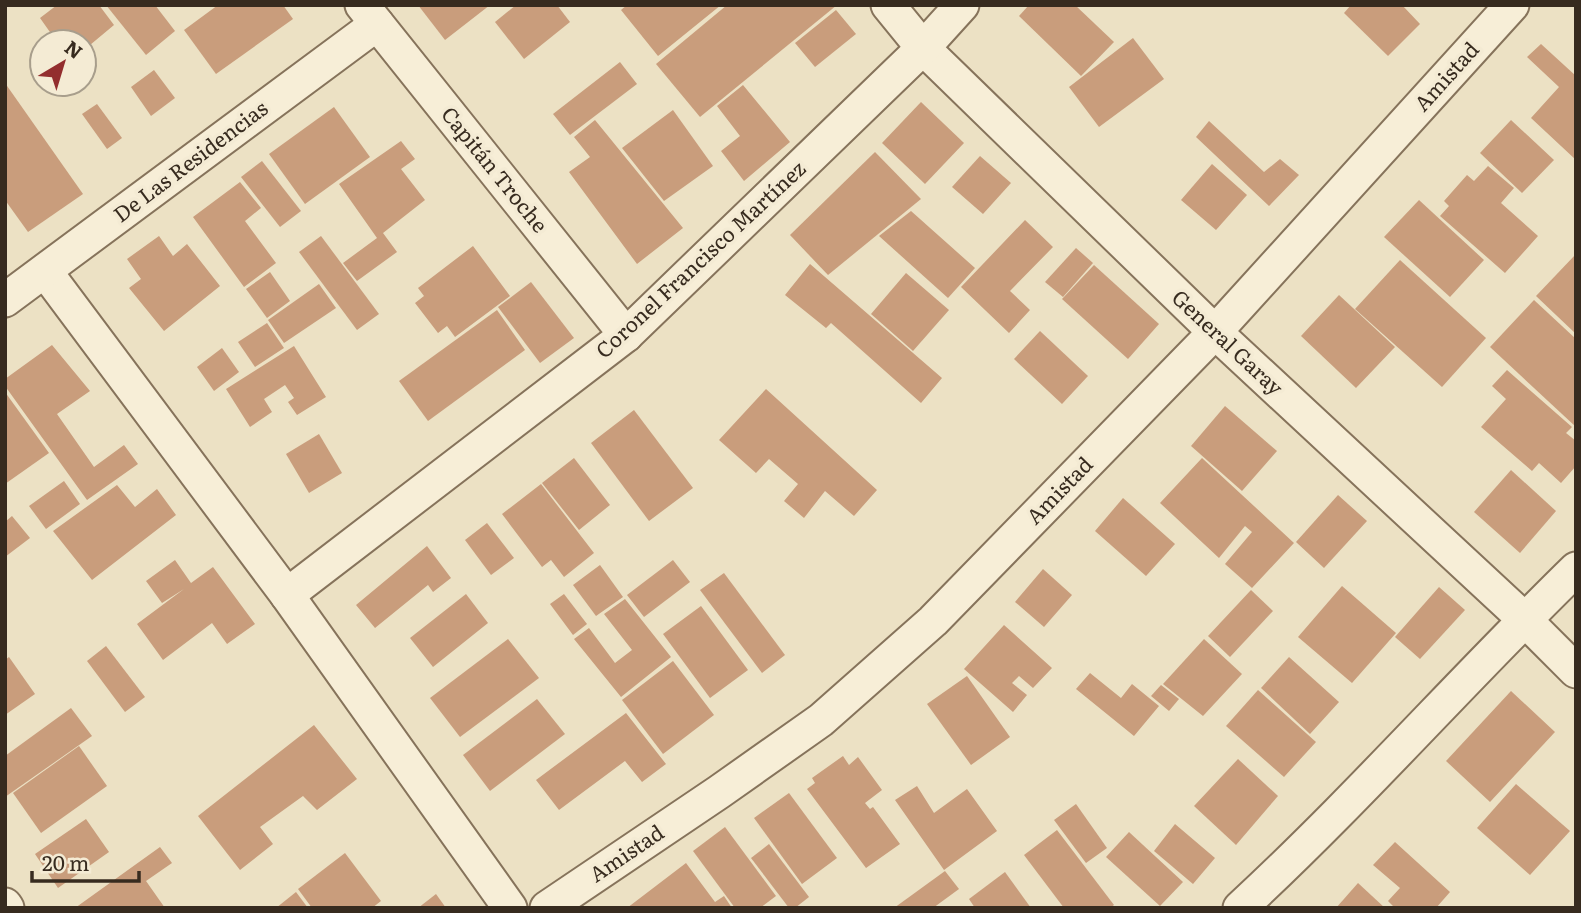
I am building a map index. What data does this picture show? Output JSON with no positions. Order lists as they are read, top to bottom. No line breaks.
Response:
{"streets":{"street":["Amistad","De Las Residencias","Capitán Troche","Coronel Francisco Martínez","General Garay"]},"crossings":[["Amistad","General Garay"],["De Las Residencias","Capitán Troche"],["Capitán Troche","Coronel Francisco Martínez"],["Coronel Francisco Martínez","General Garay"]],"scale_bar":"20 m","north":"top right"}
